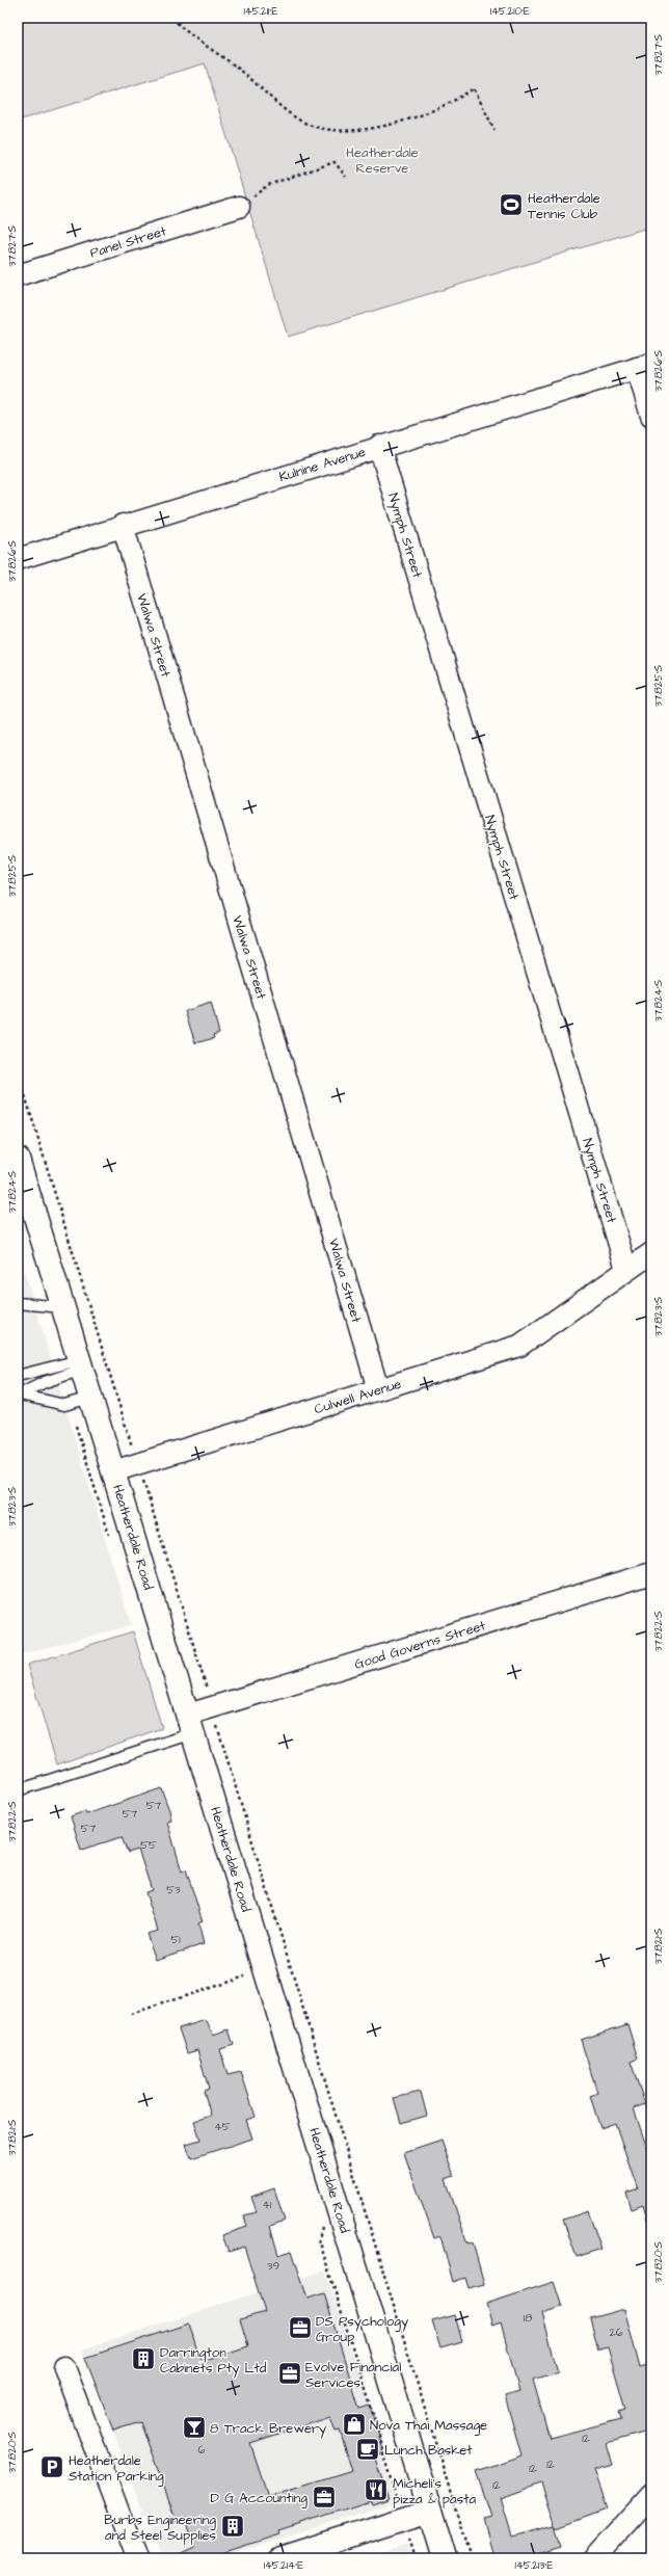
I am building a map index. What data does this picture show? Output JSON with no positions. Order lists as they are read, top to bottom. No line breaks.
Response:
{"streets":{"main road":["Heatherdale Road"],"street":["Panel Street","Kulnine Avenue","Nymph Street","Walwa Street","Culwell Avenue","Good Governs Street"]},"crossings":[["Kulnine Avenue","Nymph Street"],["Kulnine Avenue","Walwa Street"],["Nymph Street","Culwell Avenue"],["Walwa Street","Culwell Avenue"],["Culwell Avenue","Heatherdale Road"],["Heatherdale Road","Good Governs Street"]],"parks":["Heatherdale Reserve"],"places":{"sports":["Heatherdale Tennis Club"],"office":["DS Psychology Group","Evolve Financial Services","D G Accounting"],"building":["Darrington Cabinets Pty Ltd","Burbs Engineering and Steel Supplies"],"shop":["Nova Thai Massage"],"bar":["8 Track Brewery"],"cafe":["Lunch Basket"],"parking":["Heatherdale Station Parking"],"restaurant":["Micheli's pizza & pasta"]},"house_numbers":["57","57","57","55","53","51","45","41","39","18","26","12","6","12","12","12"],"coordinates":["145.211°E","145.210°E","37.827°S","37.826°S","37.825°S","37.824°S","37.823°S","37.822°S","37.821°S","37.820°S","145.214°E","145.213°E"]}
